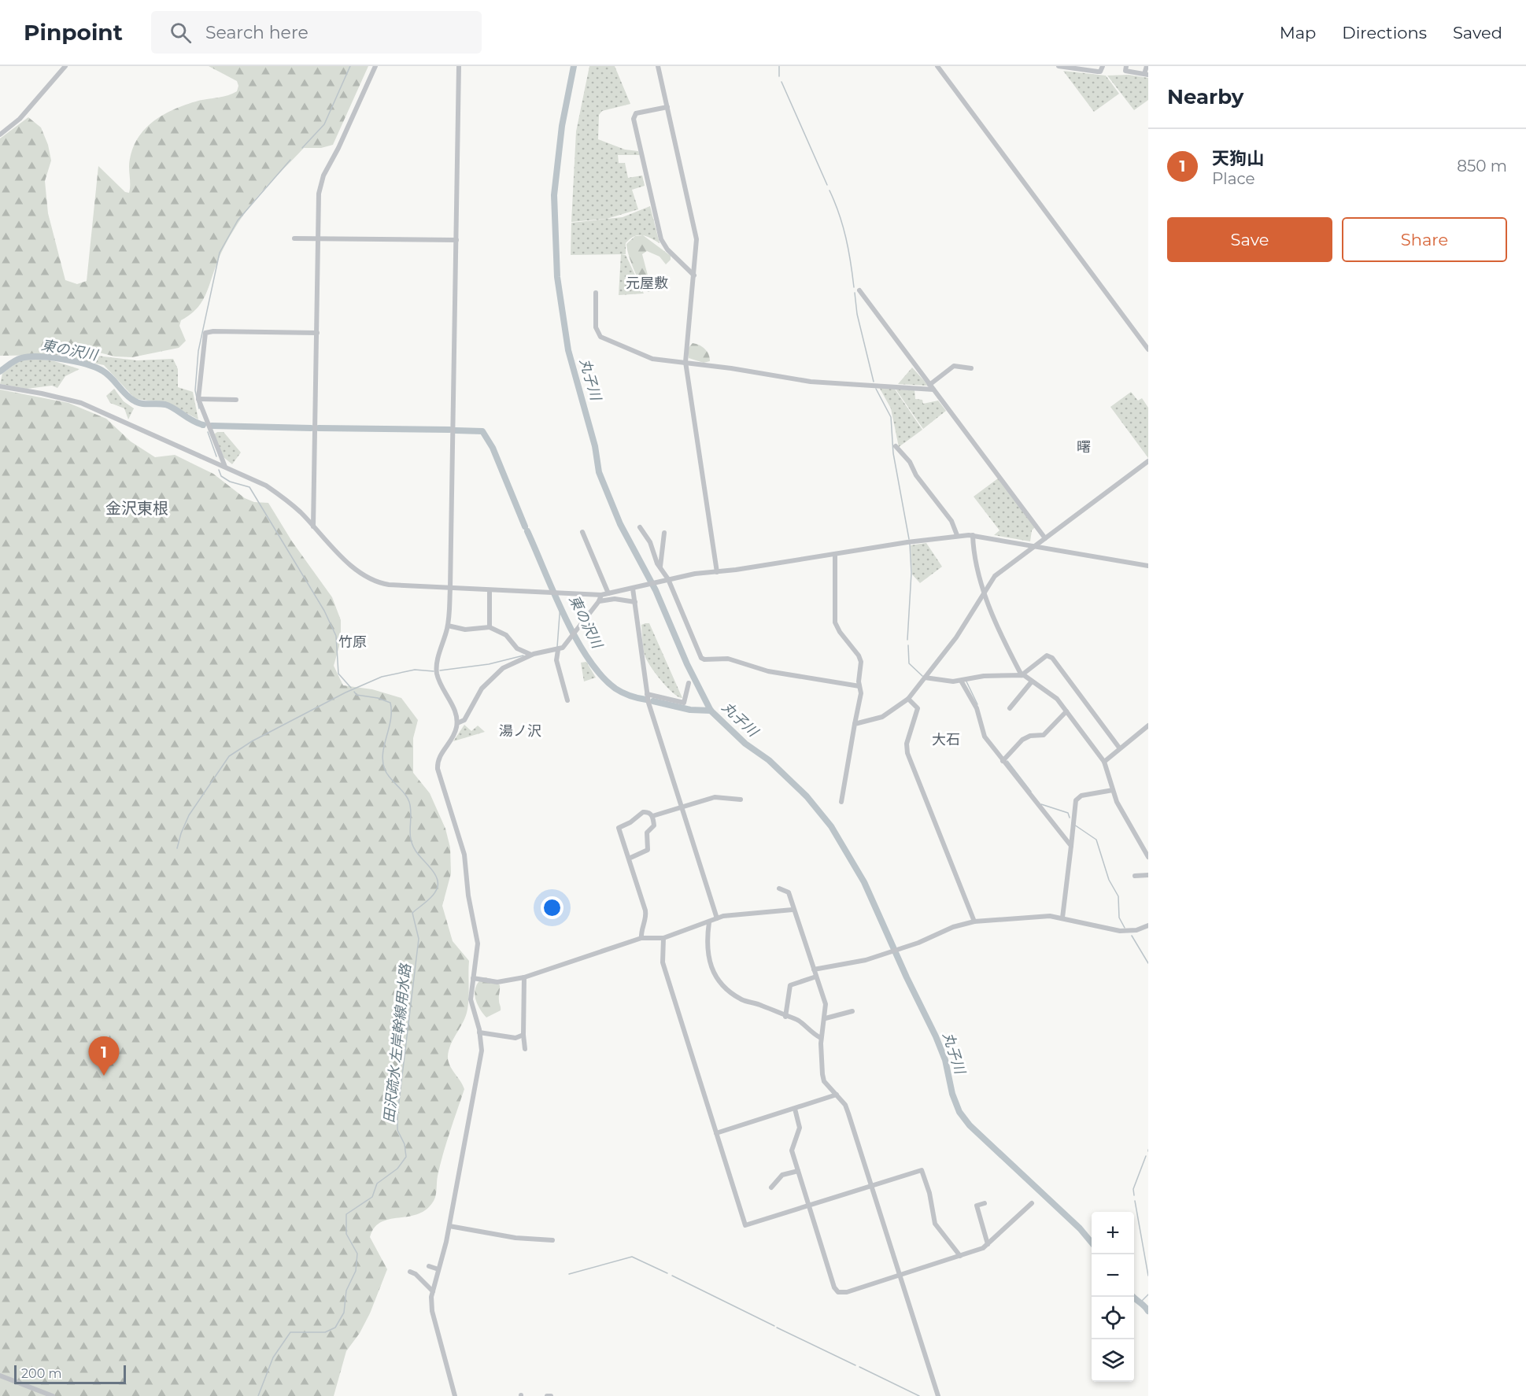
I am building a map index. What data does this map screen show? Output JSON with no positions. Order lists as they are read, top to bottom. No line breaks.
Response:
{"districts":["元屋敷","曙","金沢東根","竹原","湯ノ沢","大石"],"water":["東の沢川","丸子川","田沢疏水 左岸幹線用水路"],"scale_bar":"200 m","page":{"header":"Pinpoint","search":"Search here","nav":["Map","Directions","Saved"],"heading":"Nearby","list":[{"mark":"1","name":"天狗山","note":"Place","value":"850 m"}],"buttons":["Save","Share"],"pins":"1","map_buttons":["+","−"],"scale":"200 m"}}
